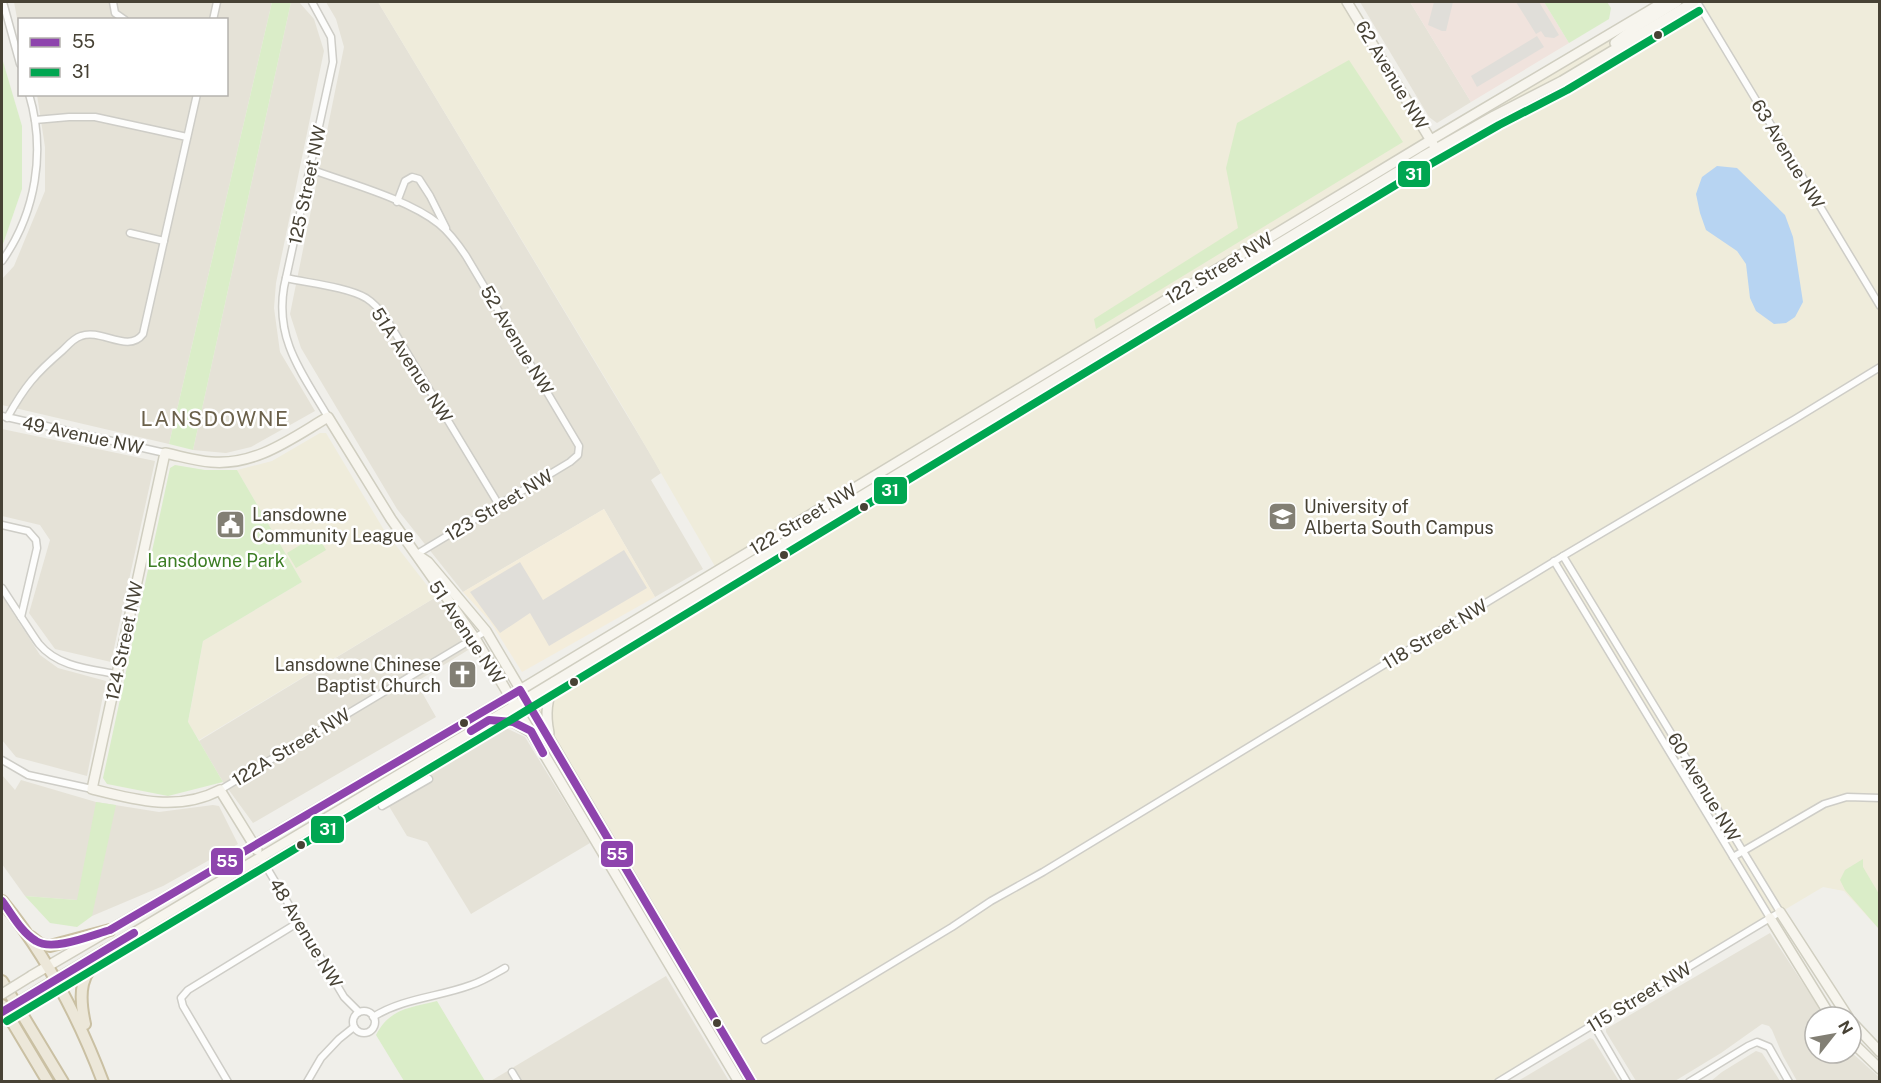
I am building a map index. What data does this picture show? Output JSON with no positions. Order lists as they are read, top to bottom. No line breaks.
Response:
{"streets":{"main road":["62 Avenue NW","122 Street NW","51 Avenue NW","124 Street NW","60 Avenue NW","48 Avenue NW"],"street":["63 Avenue NW","125 Street NW","52 Avenue NW","51A Avenue NW","49 Avenue NW","123 Street NW","118 Street NW","122A Street NW","115 Street NW"]},"crossings":[["62 Avenue NW","122 Street NW"],["63 Avenue NW","122 Street NW"],["125 Street NW","52 Avenue NW"],["125 Street NW","51A Avenue NW"],["125 Street NW","51 Avenue NW"],["122 Street NW","51 Avenue NW"],["122 Street NW","48 Avenue NW"],["52 Avenue NW","123 Street NW"],["51A Avenue NW","123 Street NW"],["49 Avenue NW","124 Street NW"],["123 Street NW","51 Avenue NW"],["51 Avenue NW","122A Street NW"],["118 Street NW","60 Avenue NW"],["122A Street NW","48 Avenue NW"],["60 Avenue NW","115 Street NW"]],"districts":["LANSDOWNE"],"parks":["Lansdowne Park"],"places":{"school or university":["University of Alberta South Campus"],"public building":["Lansdowne Community League"],"church":["Lansdowne Chinese Baptist Church"]},"lines":["transit line 31","transit line 55"],"legend":["55","31"],"north":"top right"}
